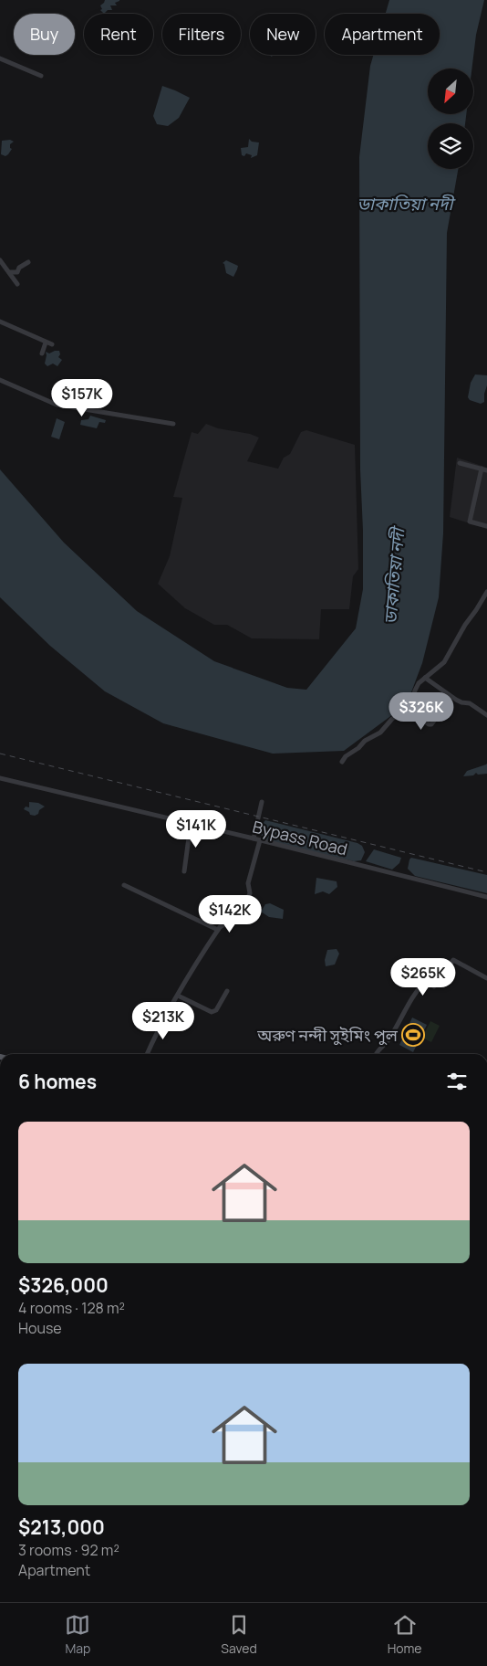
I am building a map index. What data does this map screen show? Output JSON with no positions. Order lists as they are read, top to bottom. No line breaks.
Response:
{"streets":{"street":["Bypass Road"]},"water":["ডাকাতিয়া নদী"],"places":{"sports":["অরুণ নন্দী সুইমিং পুল"]},"north":"bottom left","page":{"chip":["Buy","Rent","Filters","New","Apartment"],"price":["$157K","$326K","$141K","$142K","$265K","$213K"],"heading":"6 homes","list":[{"name":"$326,000","note":"4 rooms · 128 m² · House"},{"name":"$213,000","note":"3 rooms · 92 m² · Apartment"}],"tabs":["Map","Saved","Home"]}}
